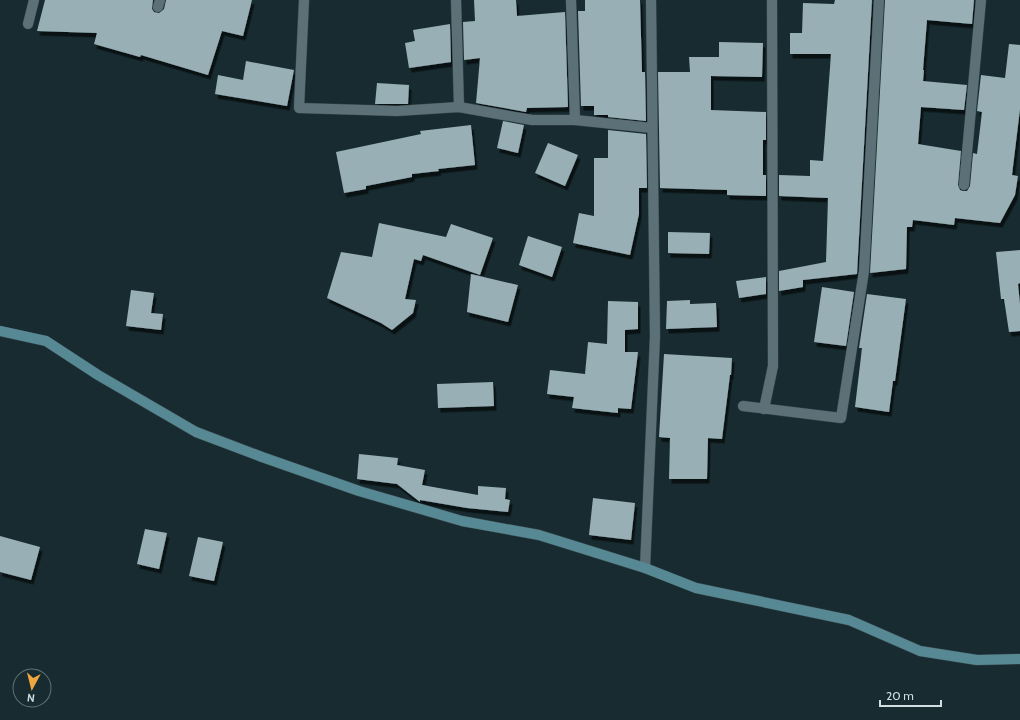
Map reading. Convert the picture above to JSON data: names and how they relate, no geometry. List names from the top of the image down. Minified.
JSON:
{"scale_bar":"20 m","north":"bottom"}
